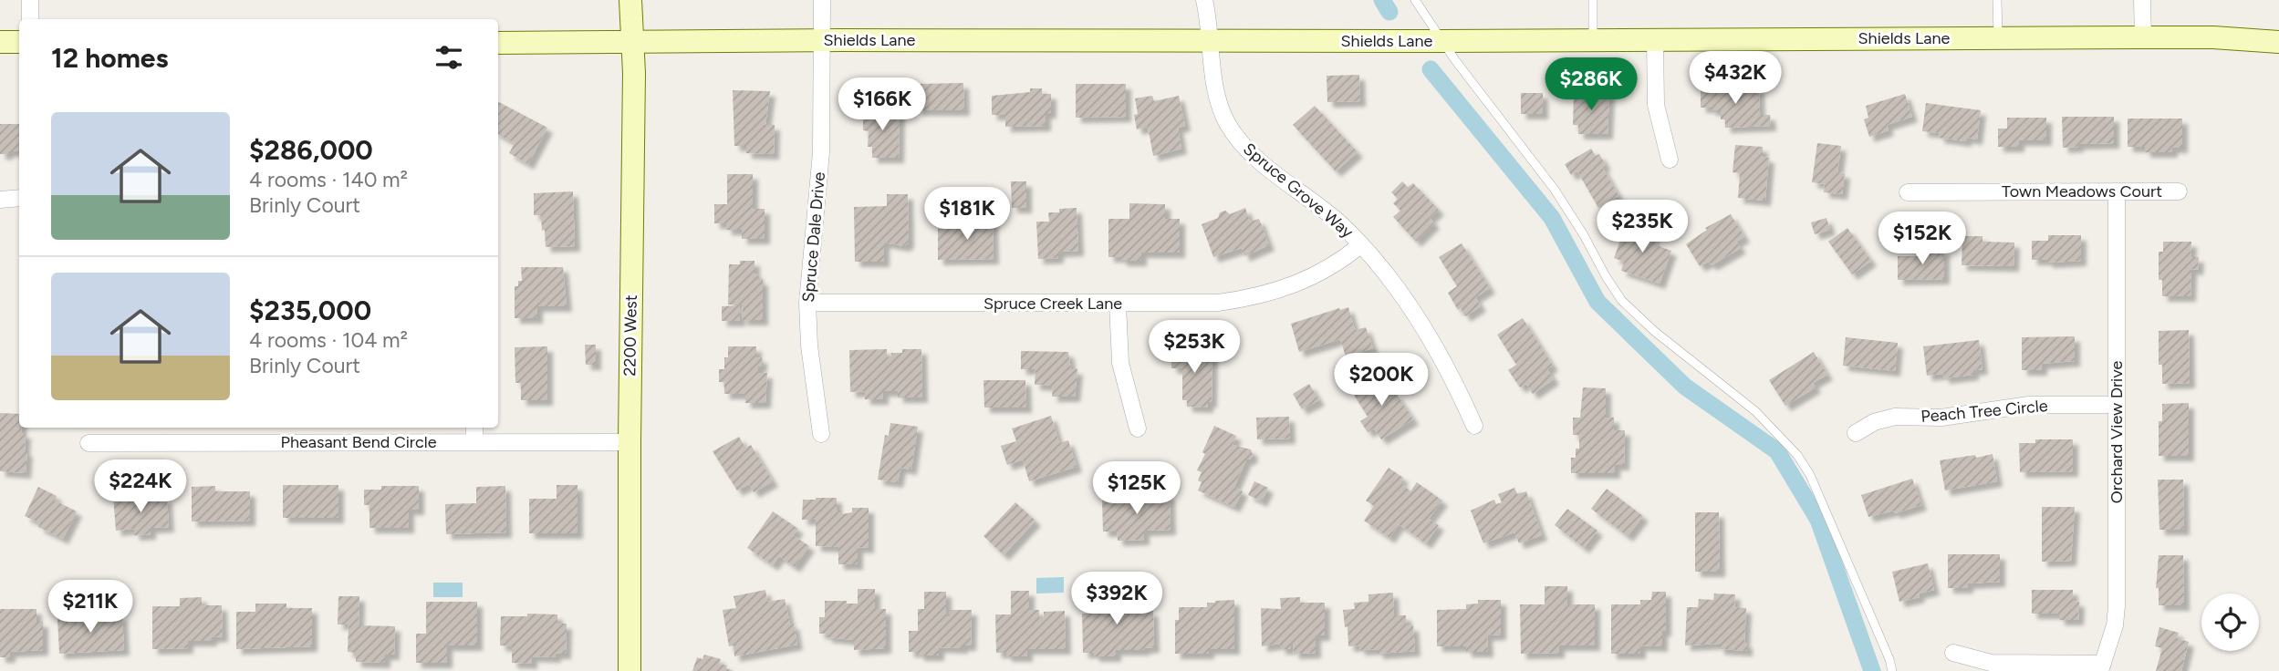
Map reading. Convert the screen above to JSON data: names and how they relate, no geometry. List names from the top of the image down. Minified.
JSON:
{"streets":{"main road":["Shields Lane","2200 West"],"street":["Spruce Grove Way","Town Meadows Court","Spruce Dale Drive","Spruce Creek Lane","Peach Tree Circle","Orchard View Drive","Pheasant Bend Circle"]},"crossings":[["Shields Lane","Spruce Grove Way"],["Shields Lane","Spruce Dale Drive"],["Shields Lane","2200 West"],["Spruce Grove Way","Spruce Creek Lane"],["Town Meadows Court","Orchard View Drive"],["Spruce Dale Drive","Spruce Creek Lane"],["2200 West","Pheasant Bend Circle"],["Peach Tree Circle","Orchard View Drive"]],"page":{"heading":"12 homes","price":["$432K","$286K","$166K","$181K","$235K","$152K","$253K","$200K","$224K","$125K","$392K","$211K"],"list":[{"name":"$286,000","note":"4 rooms · 140 m² · Brinly Court"},{"name":"$235,000","note":"4 rooms · 104 m² · Brinly Court"}]}}
